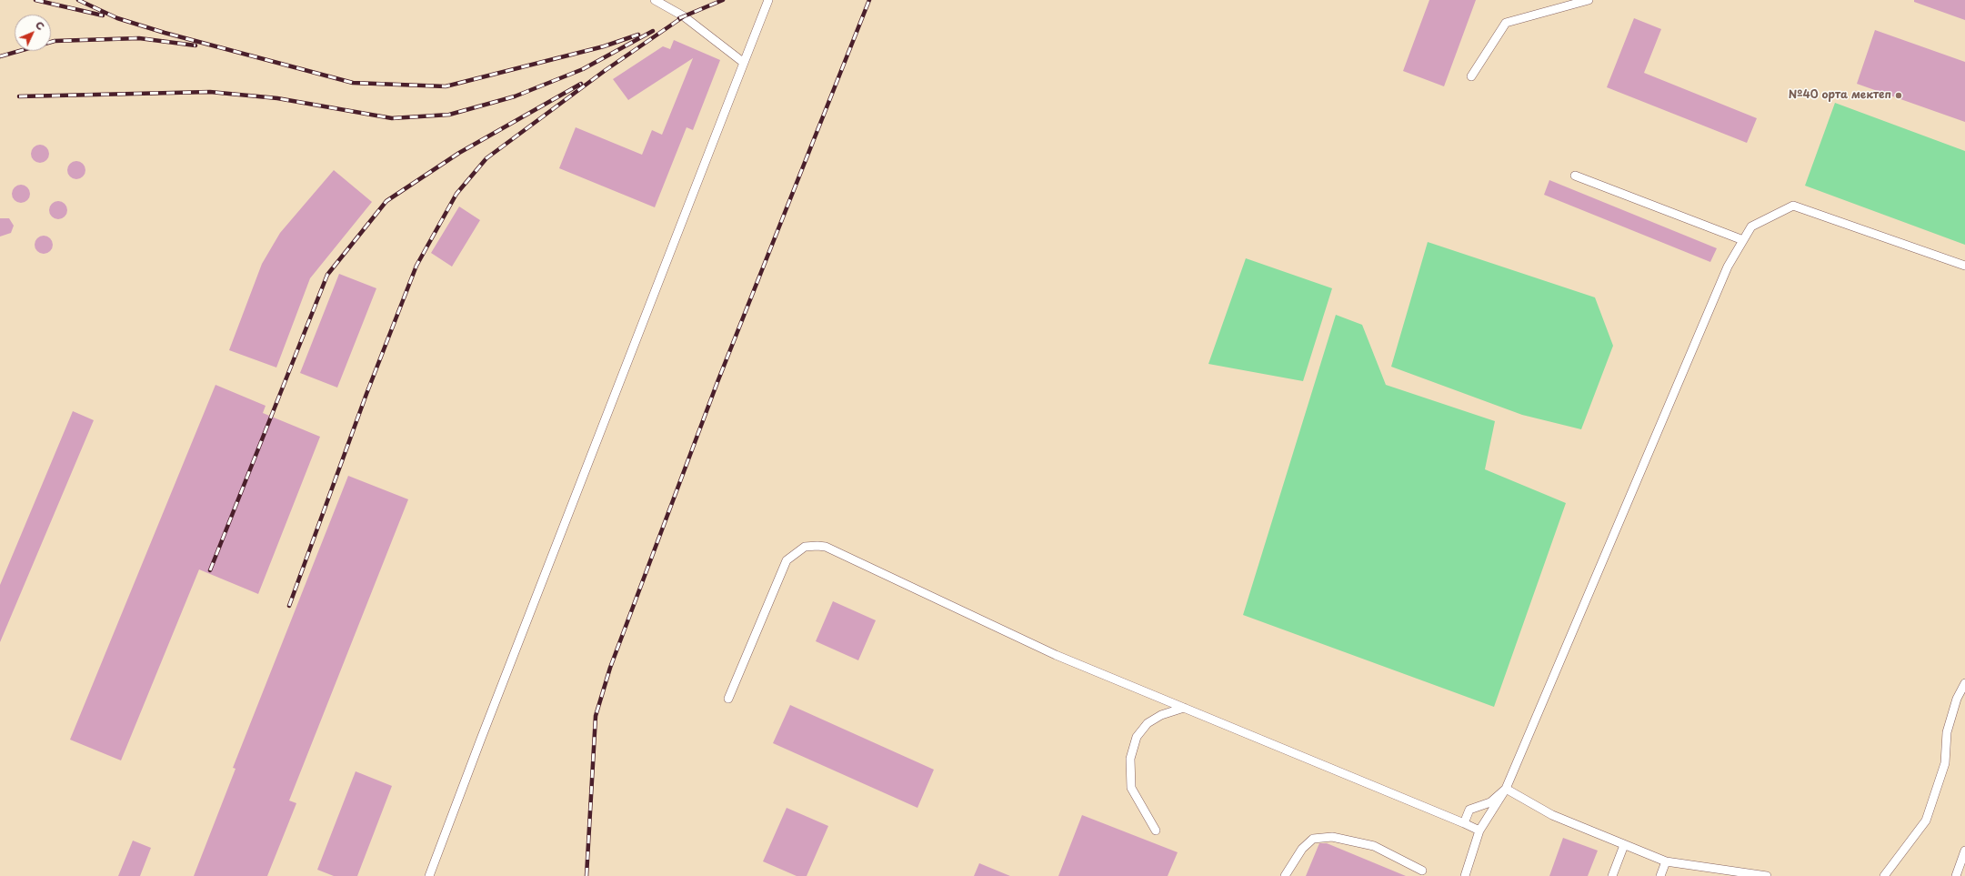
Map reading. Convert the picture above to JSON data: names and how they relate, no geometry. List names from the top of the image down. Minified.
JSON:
{"places":["№40 орта мектеп"],"north":"top right"}
